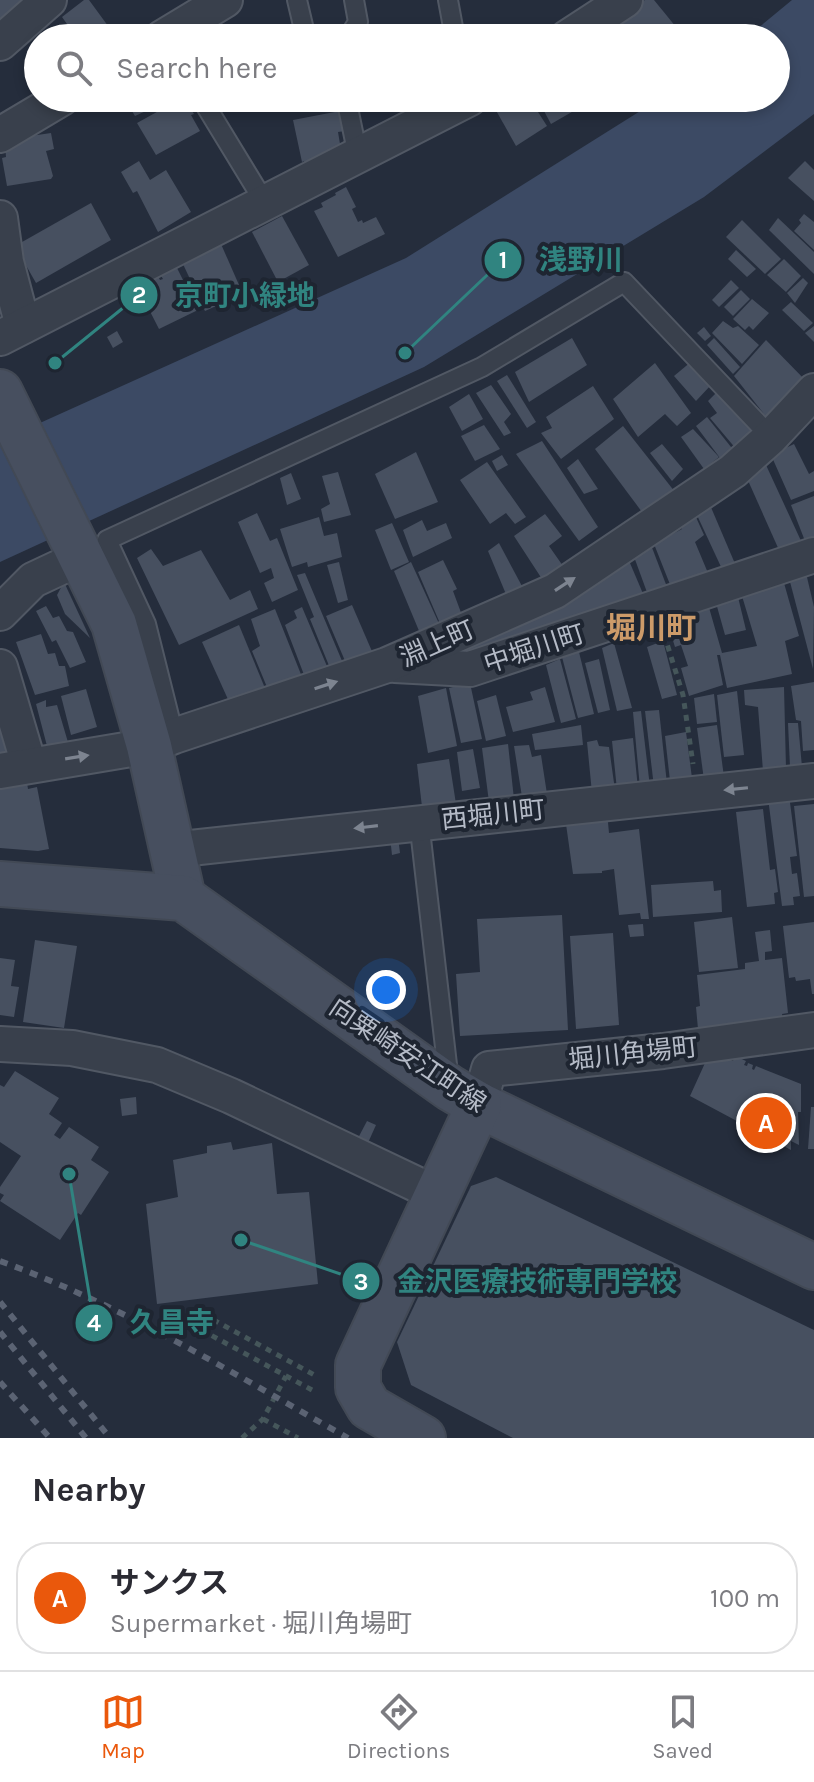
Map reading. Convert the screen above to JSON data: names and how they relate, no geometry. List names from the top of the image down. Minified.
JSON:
{"streets":{"street":["淵上町","中堀川町","西堀川町","堀川角場町","向粟崎安江町線"]},"crossings":[["淵上町","中堀川町"],["堀川角場町","向粟崎安江町線"]],"one_way":["淵上町","西堀川町"],"districts":["堀川町"],"places":["浅野川","京町小緑地","久昌寺","金沢医療技術専門学校"],"page":{"search":"Search here","pins":"A","heading":"Nearby","list":[{"mark":"A","name":"サンクス","note":"Supermarket · 堀川角場町","value":"100 m"}],"nav":["Map","Directions","Saved"]}}
